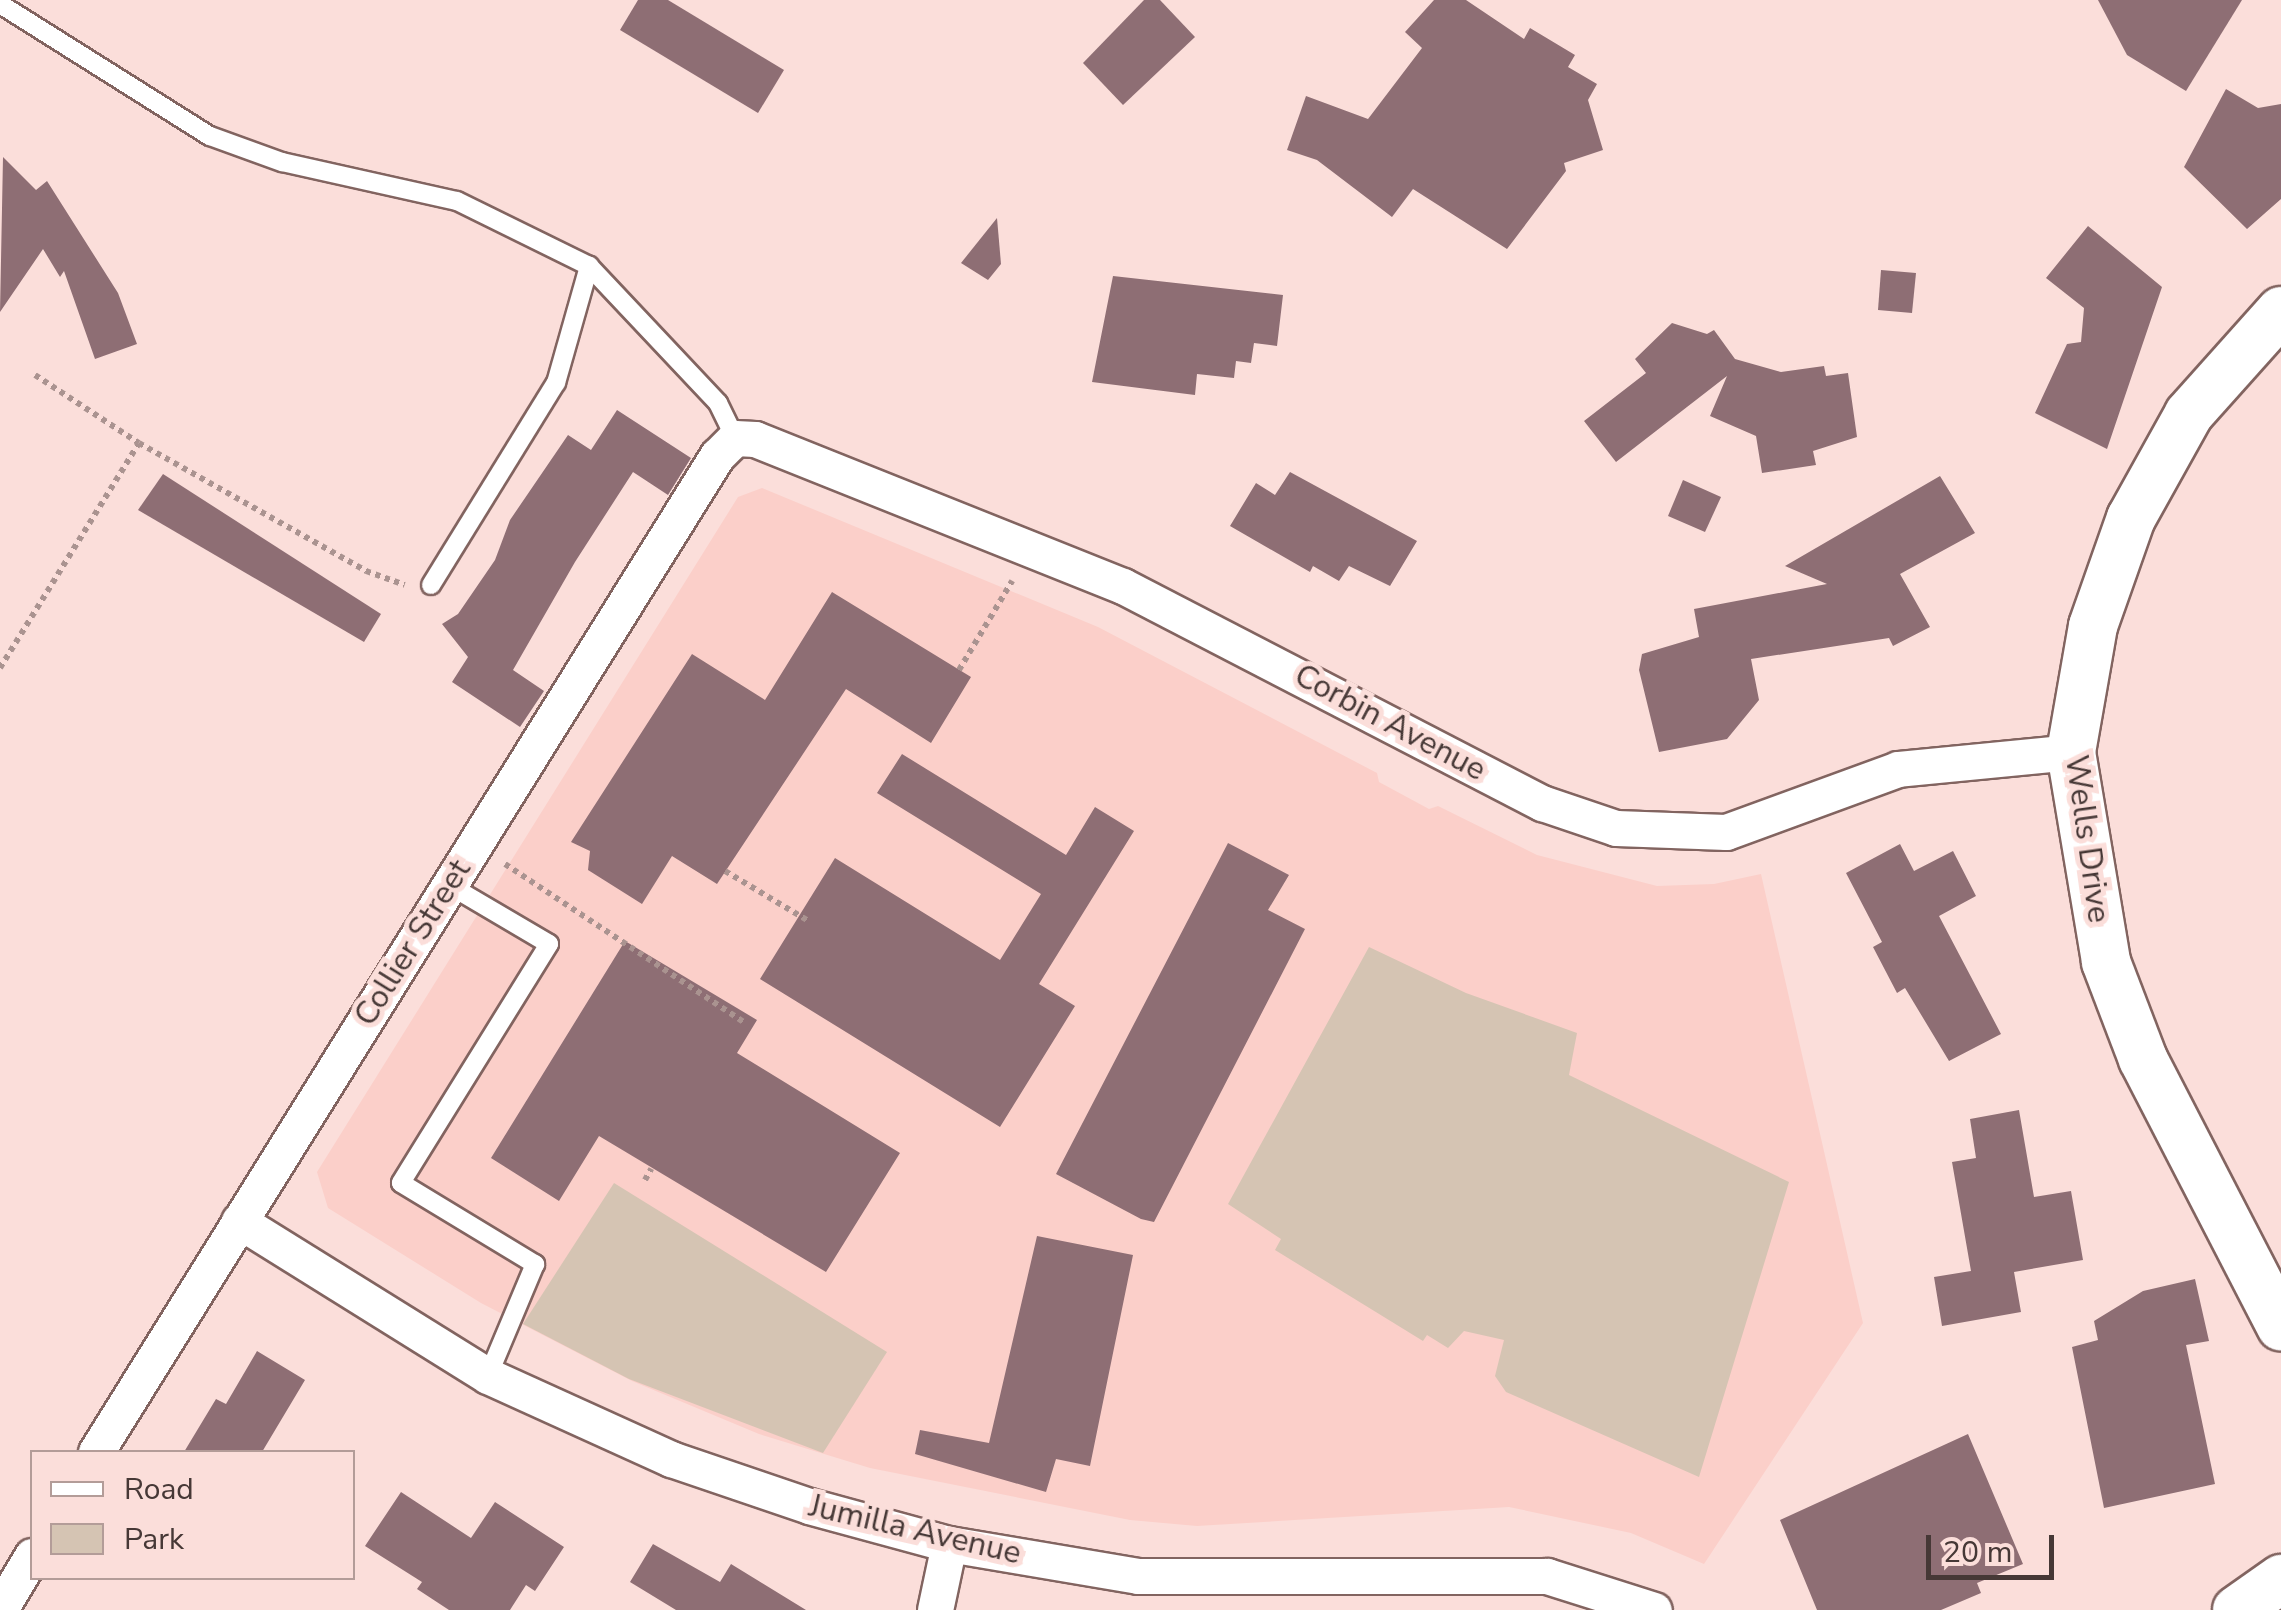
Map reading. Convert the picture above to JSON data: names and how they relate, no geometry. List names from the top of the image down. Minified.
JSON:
{"streets":{"main road":["Wells Drive"],"street":["Corbin Avenue","Collier Street","Jumilla Avenue"]},"crossings":[["Corbin Avenue","Wells Drive"],["Corbin Avenue","Collier Street"],["Collier Street","Jumilla Avenue"]],"legend":["Road","Park"],"scale_bar":"20 m"}
